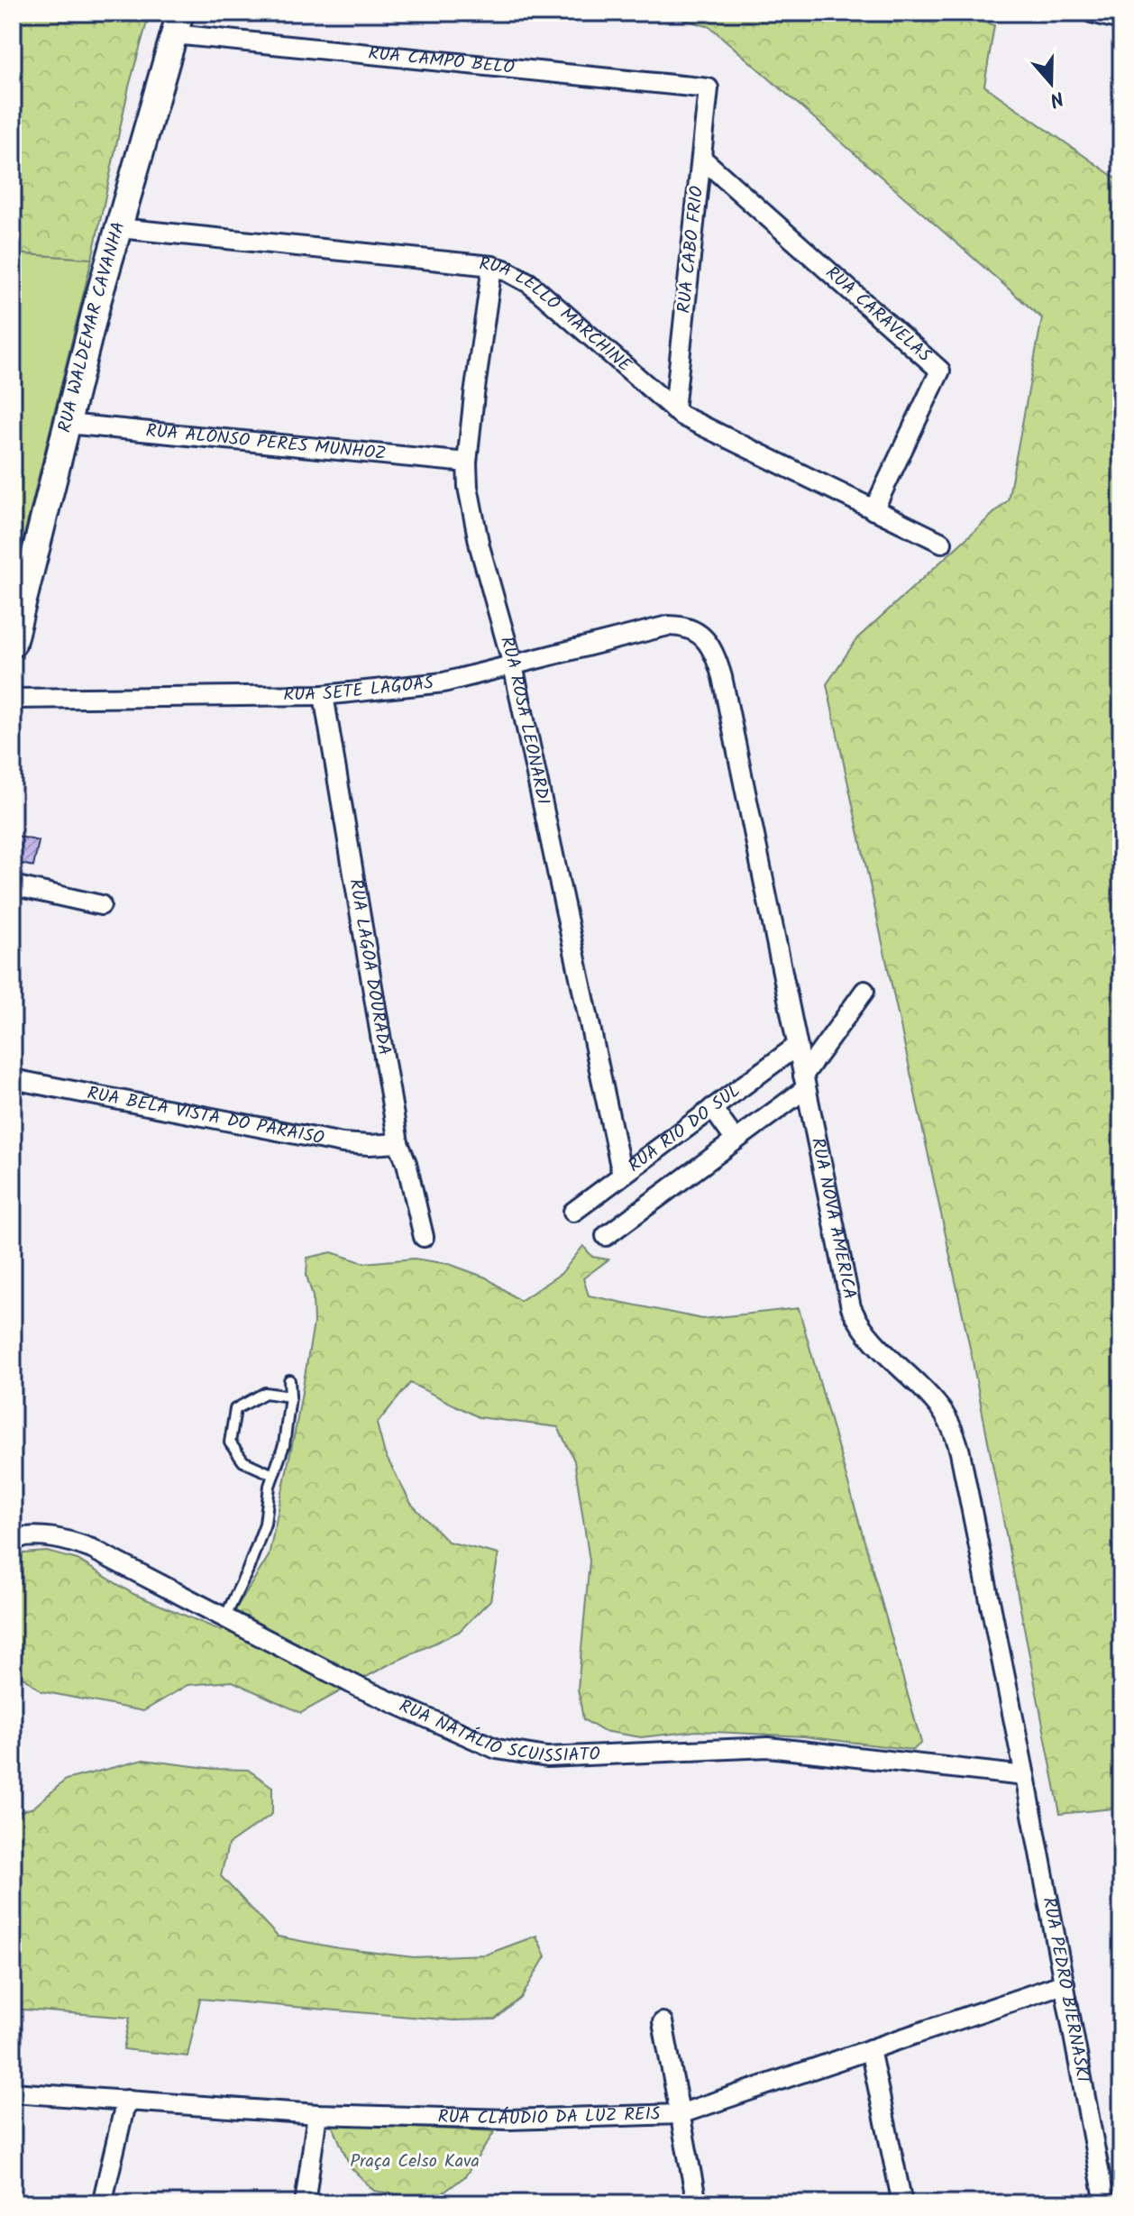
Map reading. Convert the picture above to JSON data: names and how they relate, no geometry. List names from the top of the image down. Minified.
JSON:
{"streets":{"street":["RUA CAMPO BELO","RUA CABO FRIO","RUA CARAVELAS","RUA LELLO MARCHINE","RUA WALDEMAR CAVANHA","RUA ALONSO PERES MUNHOZ","RUA SETE LAGOAS","RUA ROSA LEONARDI","RUA LAGOA DOURADA","RUA BELA VISTA DO PARAÍSO","RUA RIO DO SUL","RUA NOVA AMÉRICA","RUA NATÁLIO SCUISSIATO","RUA PEDRO BIERNASKI","RUA CLÁUDIO DA LUZ REIS"]},"crossings":[["RUA CAMPO BELO","RUA CABO FRIO"],["RUA CAMPO BELO","RUA WALDEMAR CAVANHA"],["RUA CABO FRIO","RUA CARAVELAS"],["RUA CABO FRIO","RUA LELLO MARCHINE"],["RUA CARAVELAS","RUA LELLO MARCHINE"],["RUA LELLO MARCHINE","RUA WALDEMAR CAVANHA"],["RUA LELLO MARCHINE","RUA ROSA LEONARDI"],["RUA WALDEMAR CAVANHA","RUA ALONSO PERES MUNHOZ"],["RUA ALONSO PERES MUNHOZ","RUA ROSA LEONARDI"],["RUA SETE LAGOAS","RUA ROSA LEONARDI"],["RUA SETE LAGOAS","RUA LAGOA DOURADA"],["RUA SETE LAGOAS","RUA NOVA AMÉRICA"],["RUA ROSA LEONARDI","RUA RIO DO SUL"],["RUA LAGOA DOURADA","RUA BELA VISTA DO PARAÍSO"],["RUA RIO DO SUL","RUA NOVA AMÉRICA"],["RUA NOVA AMÉRICA","RUA NATÁLIO SCUISSIATO"],["RUA NOVA AMÉRICA","RUA PEDRO BIERNASKI"],["RUA NATÁLIO SCUISSIATO","RUA PEDRO BIERNASKI"],["RUA PEDRO BIERNASKI","RUA CLÁUDIO DA LUZ REIS"]],"parks":["Praça Celso Kava"],"north":"bottom"}
